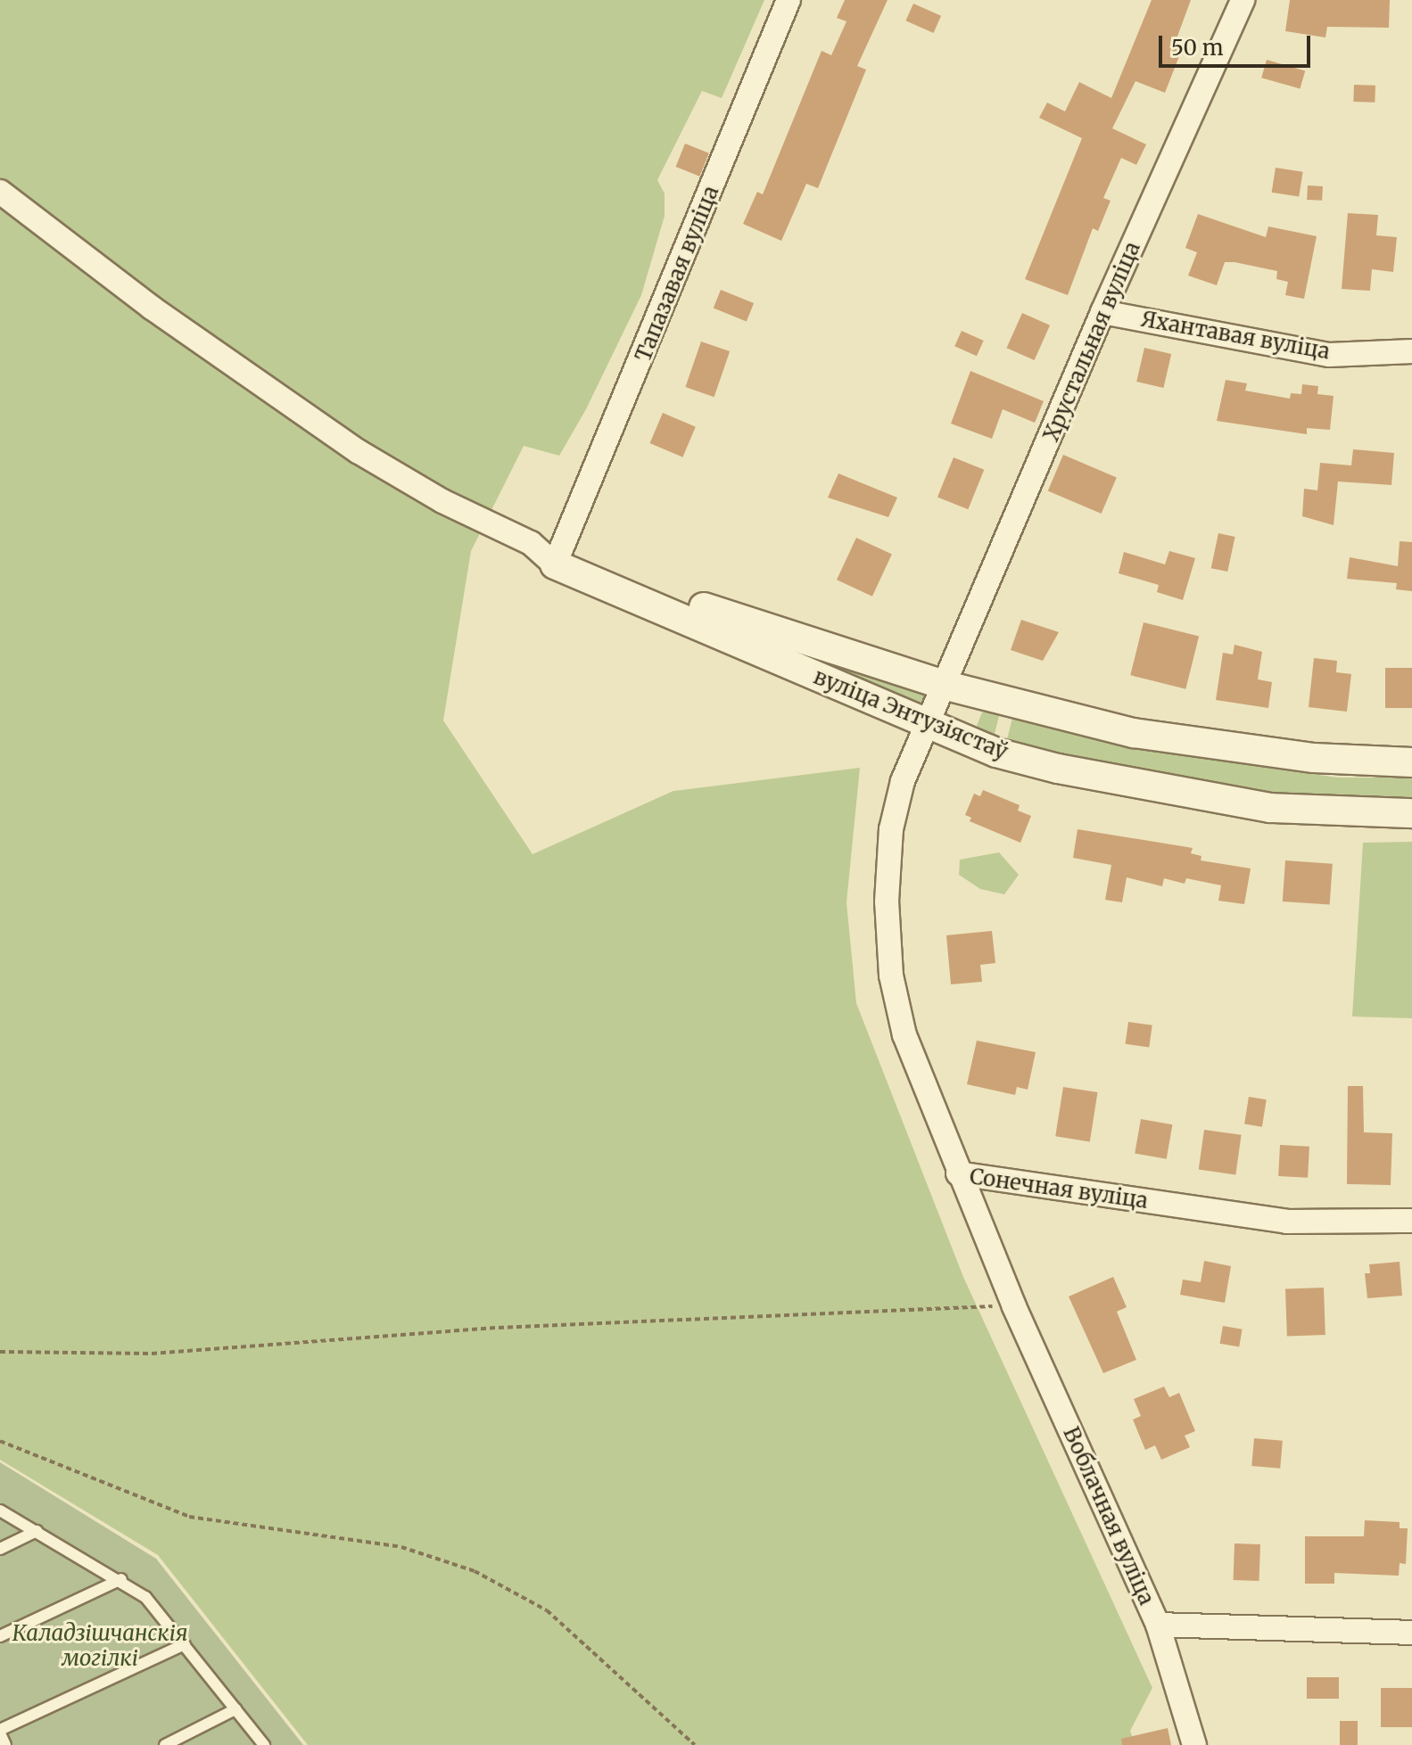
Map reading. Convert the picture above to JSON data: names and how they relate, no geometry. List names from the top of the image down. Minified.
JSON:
{"streets":{"street":["Тапазавая вуліца","Яхантавая вуліца","Хрустальная вуліца","вуліца Энтузіястаў","Сонечная вуліца","Воблачная вуліца"]},"crossings":[["Тапазавая вуліца","вуліца Энтузіястаў"],["Яхантавая вуліца","Хрустальная вуліца"],["Хрустальная вуліца","вуліца Энтузіястаў"],["Хрустальная вуліца","Сонечная вуліца"],["вуліца Энтузіястаў","Сонечная вуліца"],["Сонечная вуліца","Воблачная вуліца"]],"parks":["Каладзішчанскія могілкі"],"scale_bar":"50 m"}
